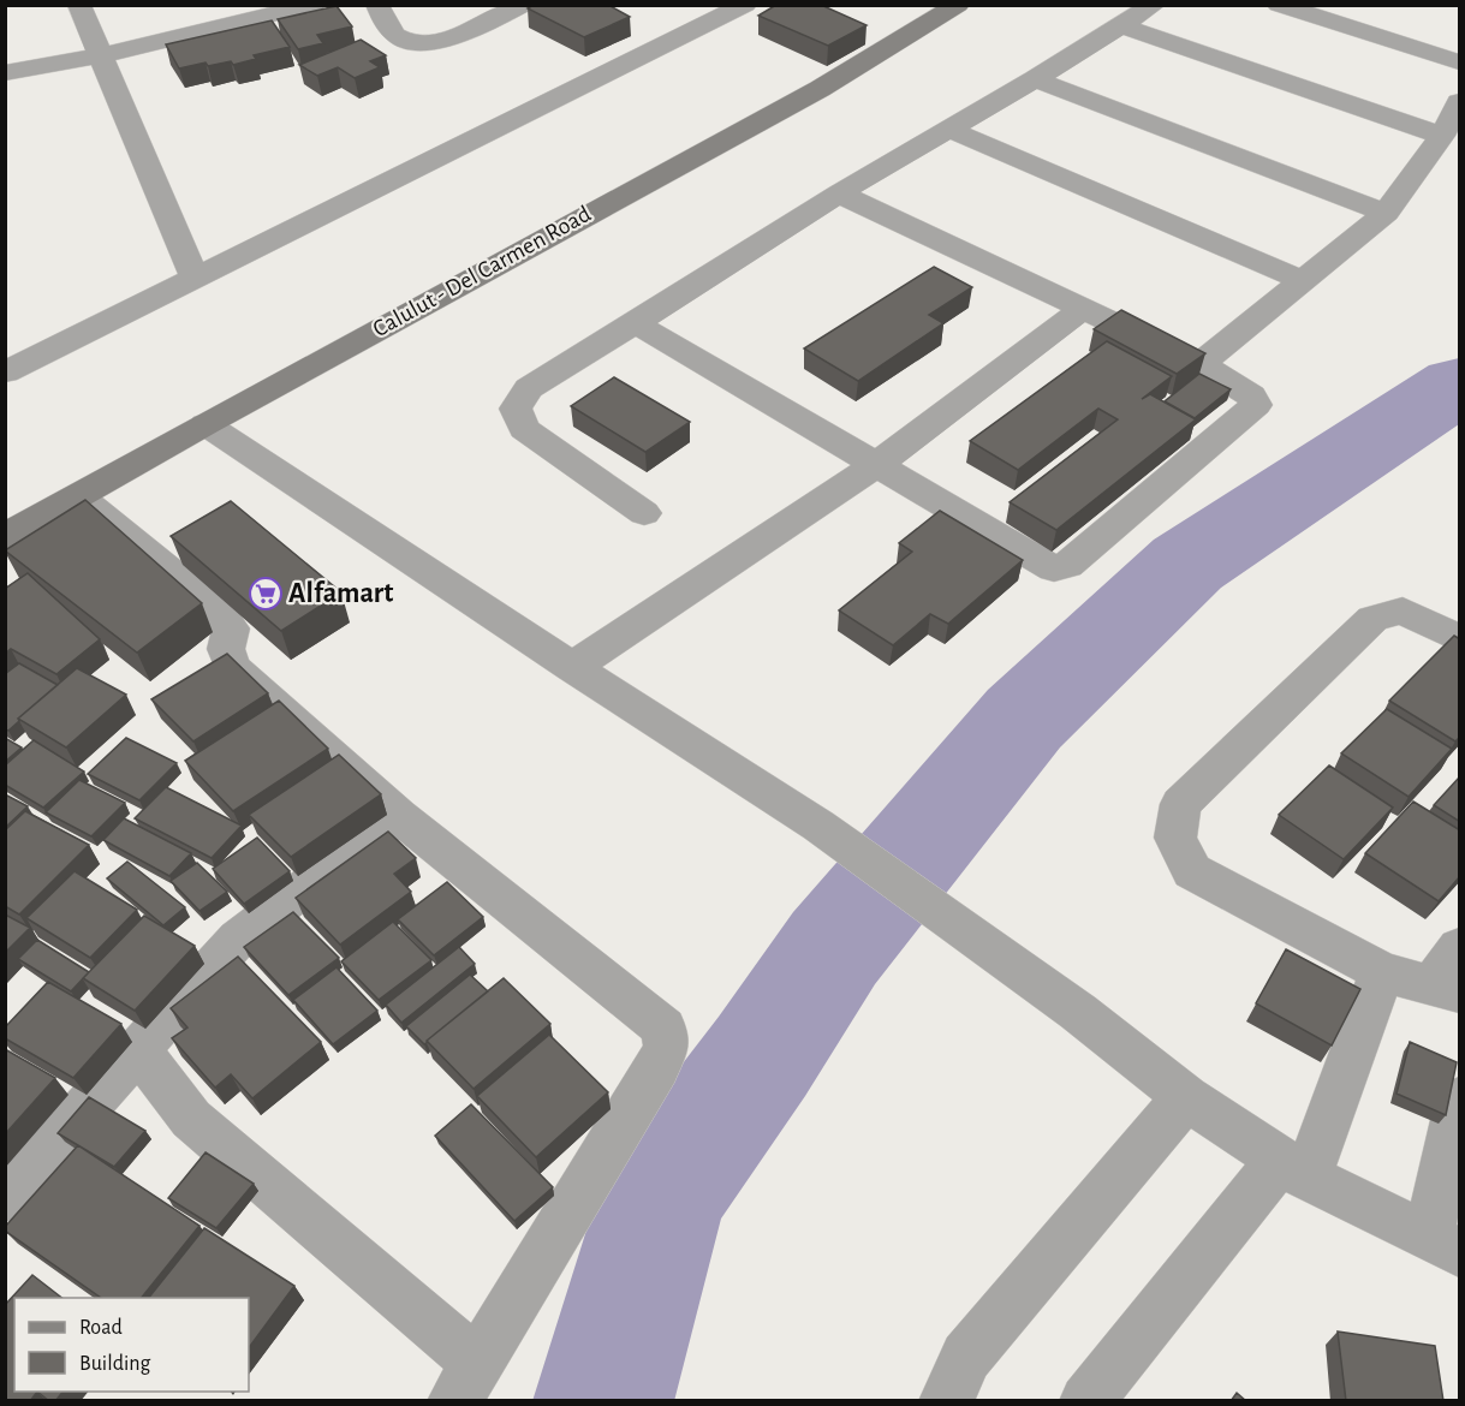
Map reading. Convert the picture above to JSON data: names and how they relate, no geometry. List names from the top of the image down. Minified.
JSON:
{"streets":{"main road":["Calulut - Del Carmen Road"]},"places":{"supermarket":["Alfamart"]},"legend":["Road","Building"]}
